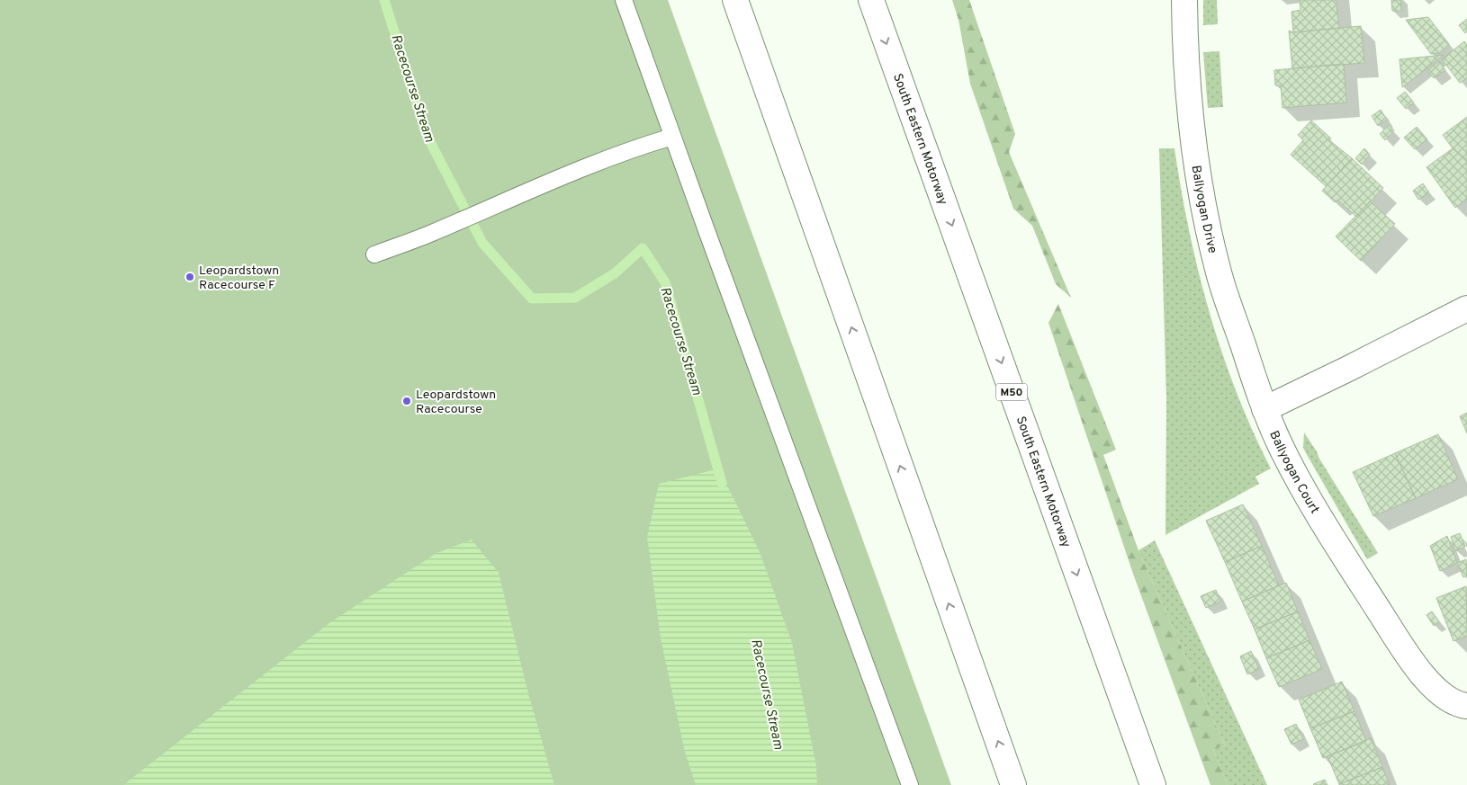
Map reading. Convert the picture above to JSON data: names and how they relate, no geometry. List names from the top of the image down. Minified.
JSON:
{"streets":{"main road":["South Eastern Motorway","Ballyogan Drive","M50","Ballyogan Court"]},"crossings":[["Ballyogan Drive","Ballyogan Court"]],"water":["Racecourse Stream"],"places":["Leopardstown Racecourse F","Leopardstown Racecourse"]}
